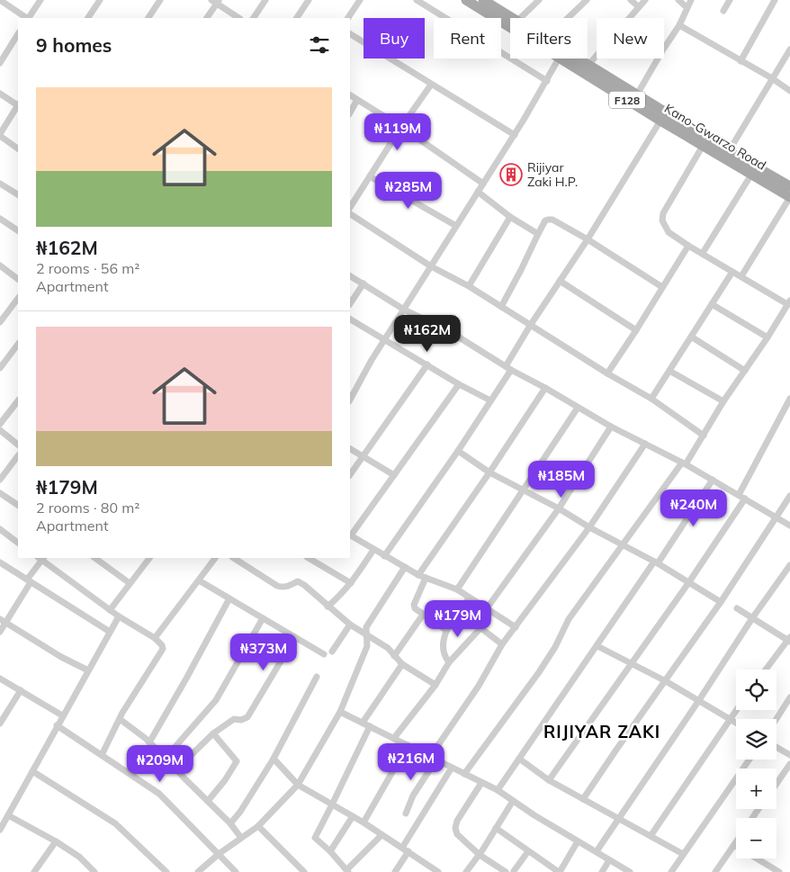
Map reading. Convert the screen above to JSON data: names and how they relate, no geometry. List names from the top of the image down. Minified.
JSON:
{"streets":{"main road":["F128","Kano-Gwarzo Road"]},"districts":["RIJIYAR ZAKI"],"places":{"building":["Rijiyar Zaki H.P."]},"page":{"chip":["Buy","Rent","Filters","New"],"heading":"9 homes","list":[{"name":"₦162M","note":"2 rooms · 56 m² · Apartment"},{"name":"₦179M","note":"2 rooms · 80 m² · Apartment"}],"price":["₦119M","₦285M","₦162M","₦185M","₦240M","₦179M","₦373M","₦216M","₦209M"],"map_buttons":["+","−"]}}
